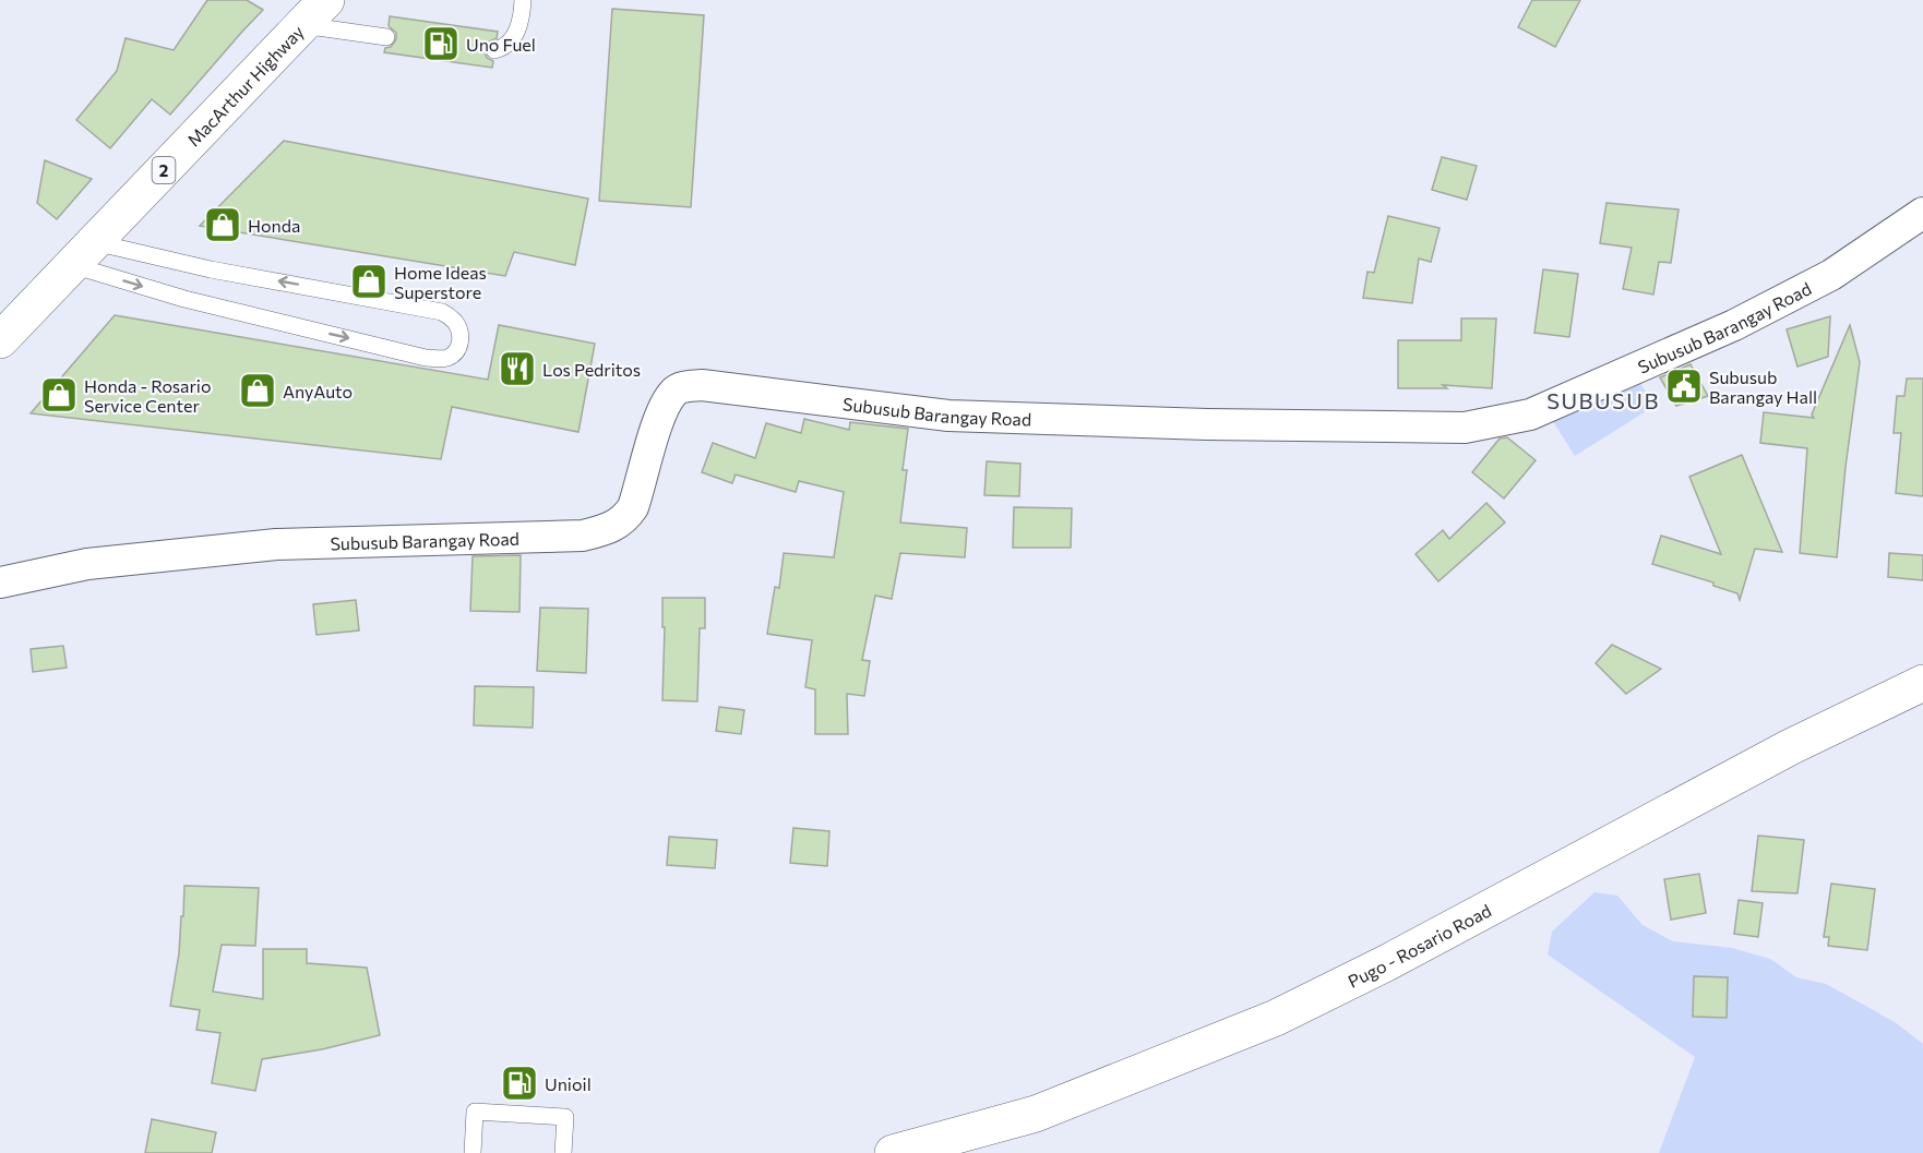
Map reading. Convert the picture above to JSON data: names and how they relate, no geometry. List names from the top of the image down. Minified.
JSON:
{"streets":{"main road":["MacArthur Highway","2","Pugo - Rosario Road"],"street":["Subusub Barangay Road"]},"districts":["SUBUSUB"],"places":{"fuel station":["Uno Fuel","Unioil"],"shop":["Honda","Home Ideas Superstore","AnyAuto","Honda - Rosario Service Center"],"restaurant":["Los Pedritos"],"public building":["Subusub Barangay Hall"]}}
